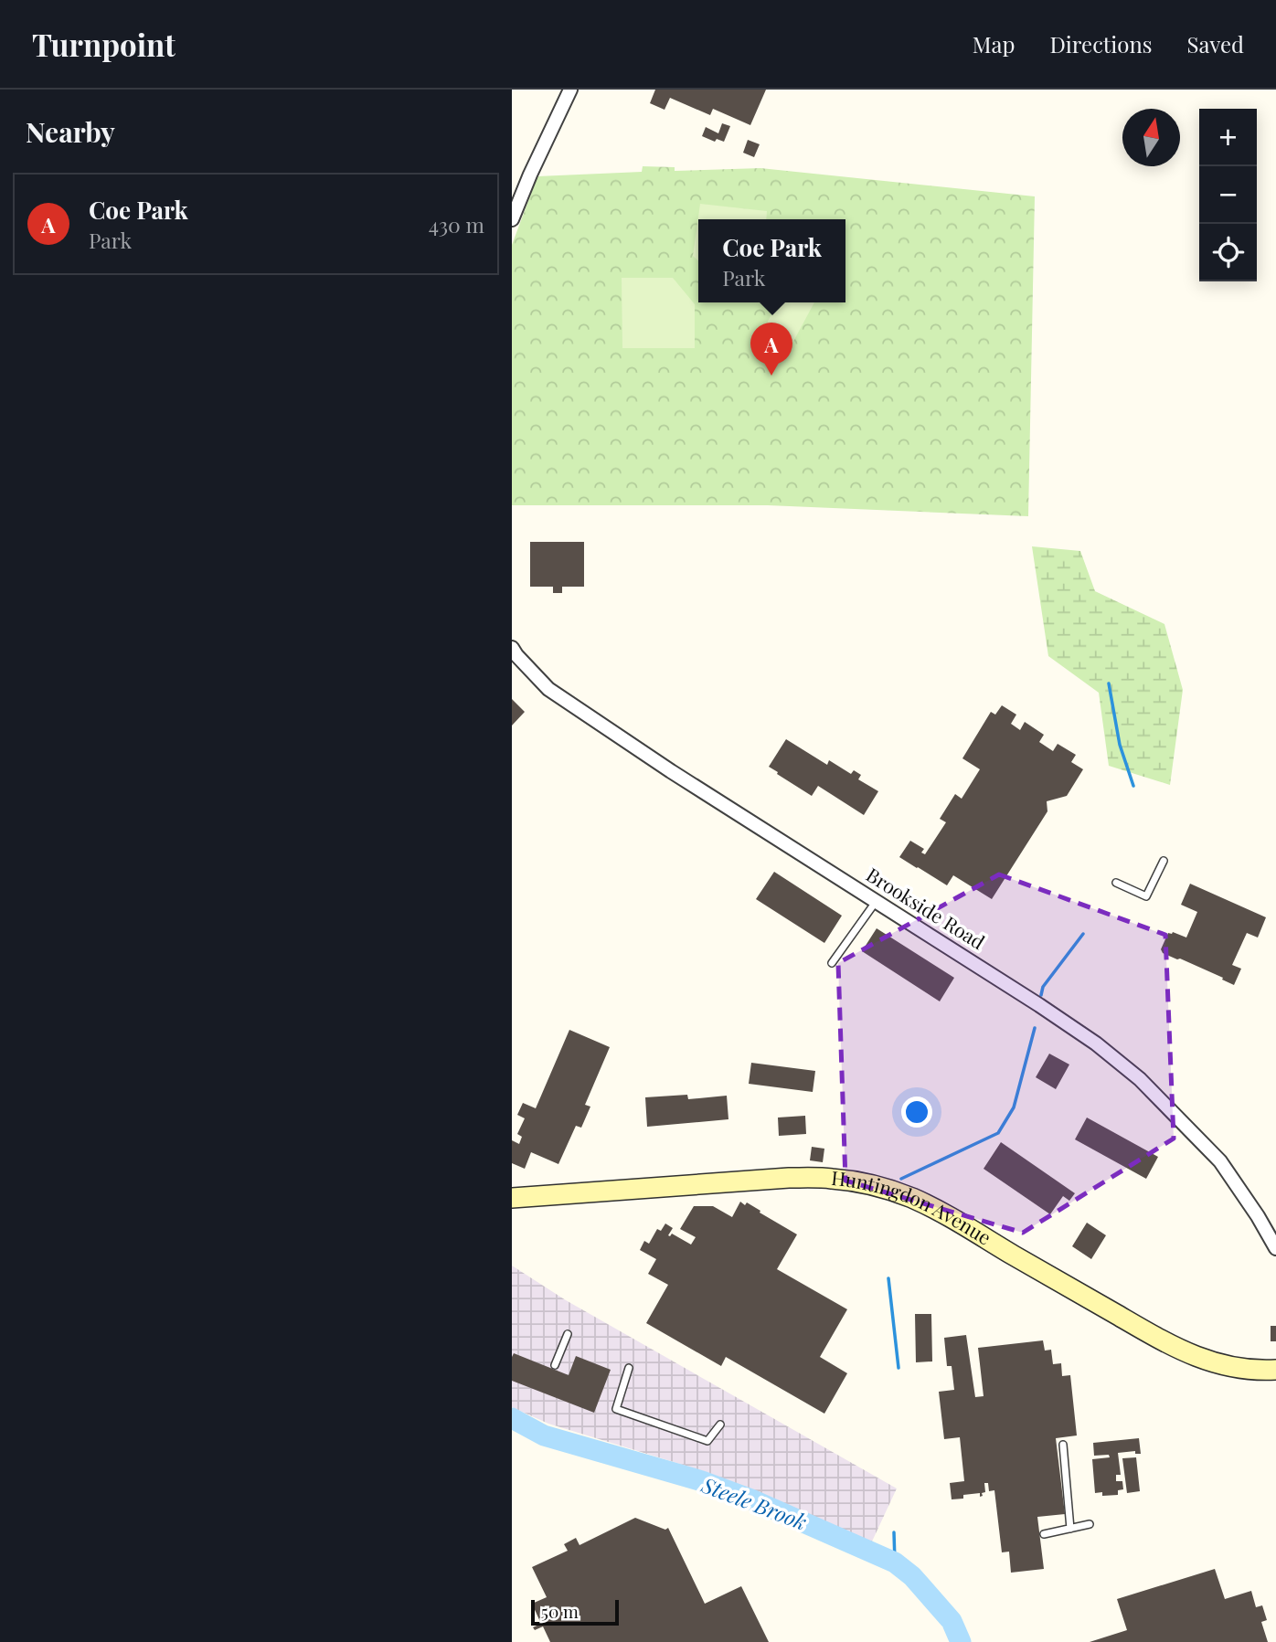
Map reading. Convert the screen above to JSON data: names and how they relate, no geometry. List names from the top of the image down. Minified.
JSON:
{"streets":{"main road":["Huntingdon Avenue"],"street":["Brookside Road"]},"water":["Steele Brook"],"scale_bar":"50 m","north":"top","page":{"header":"Turnpoint","nav":["Map","Directions","Saved"],"heading":"Nearby","map_buttons":["+","−"],"list":[{"mark":"A","name":"Coe Park","note":"Park","value":"430 m"}],"popup":["Coe Park","Park"],"pins":"A","scale":"50 m"}}
